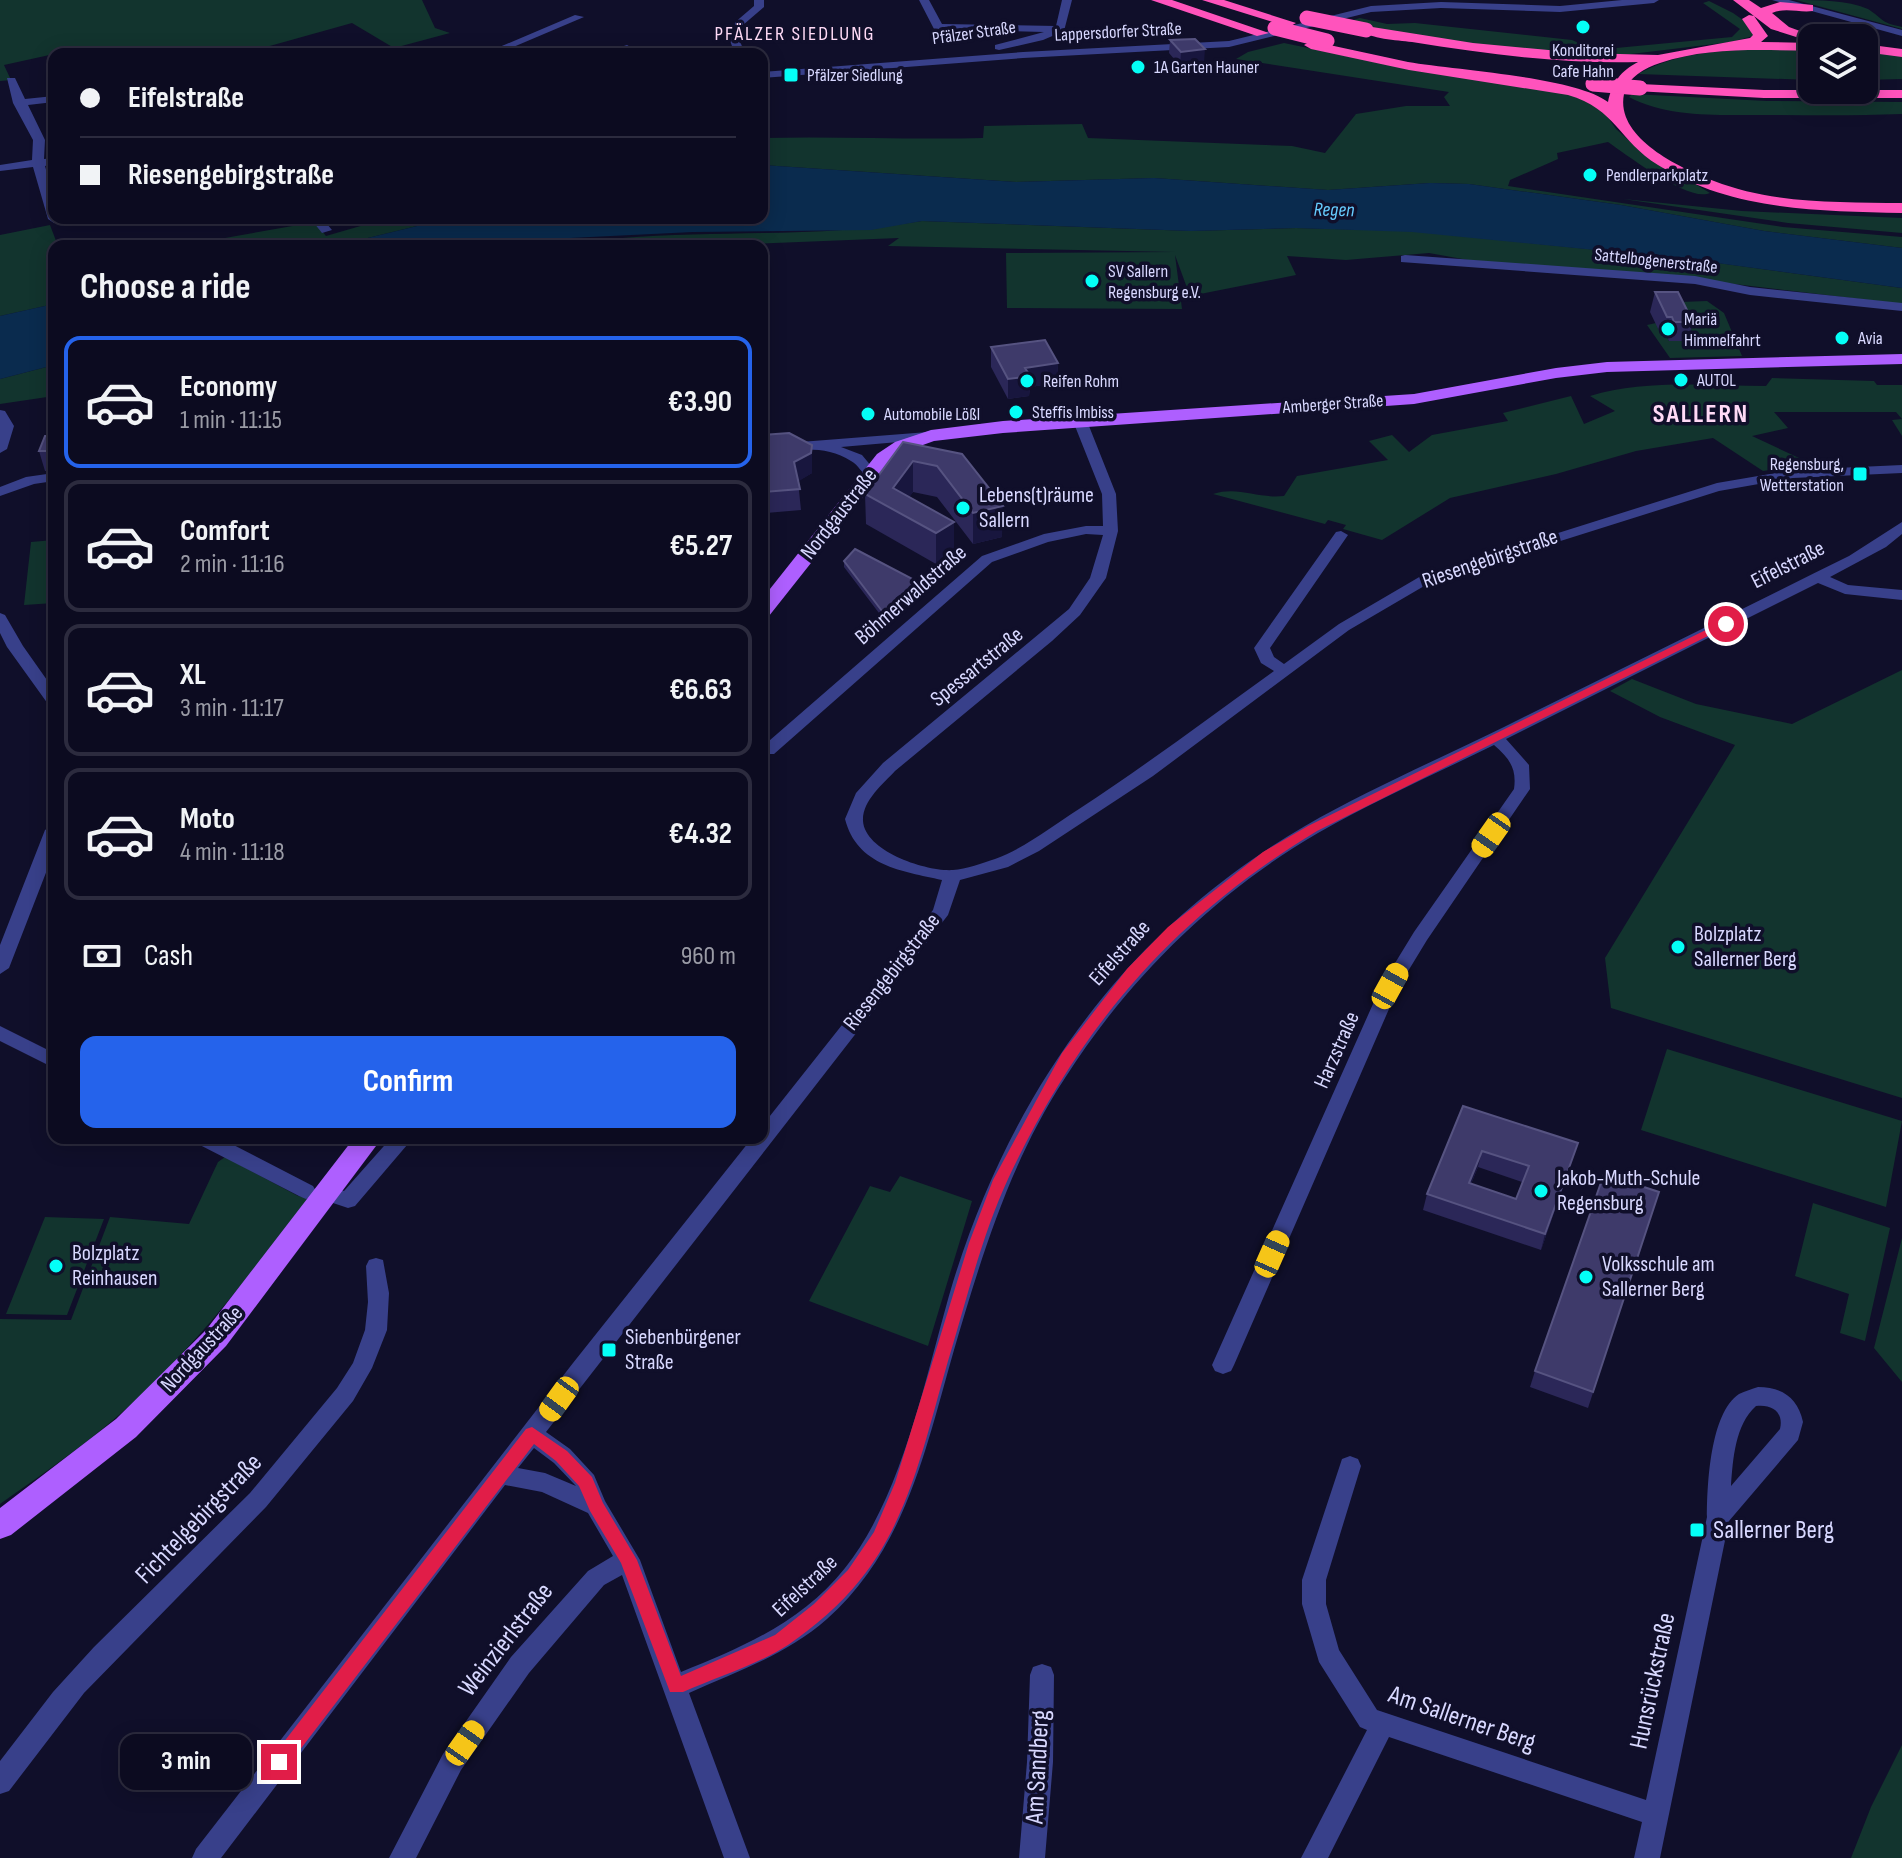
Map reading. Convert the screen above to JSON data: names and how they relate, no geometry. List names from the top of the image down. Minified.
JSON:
{"streets":{"main road":["Amberger Straße","Nordgaustraße"],"street":["Lappersdorfer Straße","Pfälzer Straße","Sattelbogenerstraße","Riesengebirgstraße","Eifelstraße","Böhmerwaldstraße","Spessartstraße","Harzstraße","Fichtelgebirgstraße","Weinzierlstraße","Hunsrückstraße","Am Sallerner Berg","Am Sandberg"]},"crossings":[["Lappersdorfer Straße","Pfälzer Straße"],["Amberger Straße","Nordgaustraße"],["Amberger Straße","Spessartstraße"],["Riesengebirgstraße","Spessartstraße"],["Eifelstraße","Harzstraße"],["Böhmerwaldstraße","Spessartstraße"],["Hunsrückstraße","Am Sallerner Berg"]],"districts":["PFÄLZER SIEDLUNG","SALLERN"],"water":["Regen"],"places":{"other":["Konditorei Cafe Hahn","1A Garten Hauner","Pendlerparkplatz","SV Sallern Regensburg e.V.","Mariä Himmelfahrt","Avia","AUTOL","Reifen Rohm","Steffis Imbiss","Automobile Lößl","Lebens(t)räume Sallern","Bolzplatz Sallerner Berg","Jakob-Muth-Schule Regensburg","Bolzplatz Reinhausen","Volksschule am Sallerner Berg"],"transit":["Pfälzer Siedlung","Regensburg, Wetterstation","Siebenbürgener Straße","Sallerner Berg"]},"page":{"banner":["Eifelstraße","Riesengebirgstraße"],"heading":"Choose a ride","list":[{"name":"Economy","note":"1 min · 11:15","value":"€3.90"},{"name":"Comfort","note":"2 min · 11:16","value":"€5.27"},{"name":"XL","note":"3 min · 11:17","value":"€6.63"},{"name":"Moto","note":"4 min · 11:18","value":"€4.32"}],"pay":["Cash","960 m"],"buttons":"Confirm","bubble":"3 min"}}
